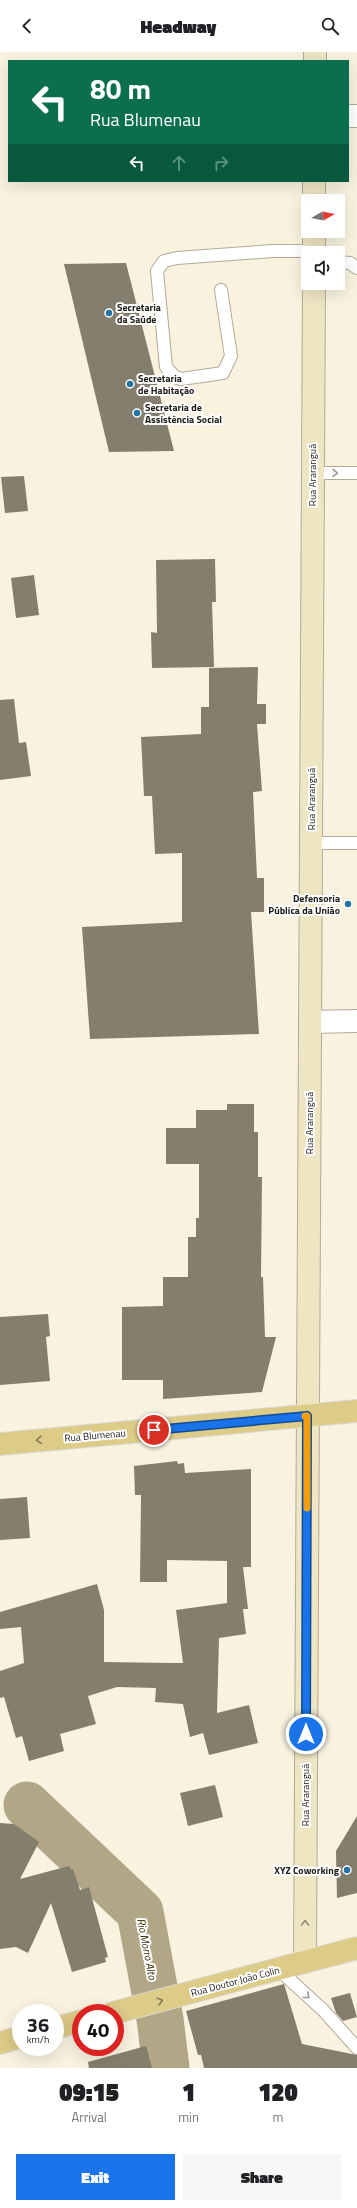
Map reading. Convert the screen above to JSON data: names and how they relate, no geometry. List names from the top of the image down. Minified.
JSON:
{"streets":{"main road":["Rua Blumenau","Rua Doutor João Colin"],"street":["Rua Araranguá"]},"crossings":[["Rua Araranguá","Rua Blumenau"],["Rua Araranguá","Rua Doutor João Colin"]],"one_way":["Rua Blumenau","Rua Doutor João Colin"],"water":["Rio Morro Alto"],"places":["Secretaria da Saúde","Secretaria de Habitação","Secretaria de Assistência Social","Defensoria Pública da União","XYZ Coworking"],"north":"right","page":{"header":"Headway","turn":["80 m","Rua Blumenau"],"speed":"36 km/h","limit":"40","eta":["09:15","Arrival","1","min","120","m"],"buttons":["Exit","Share"]}}
